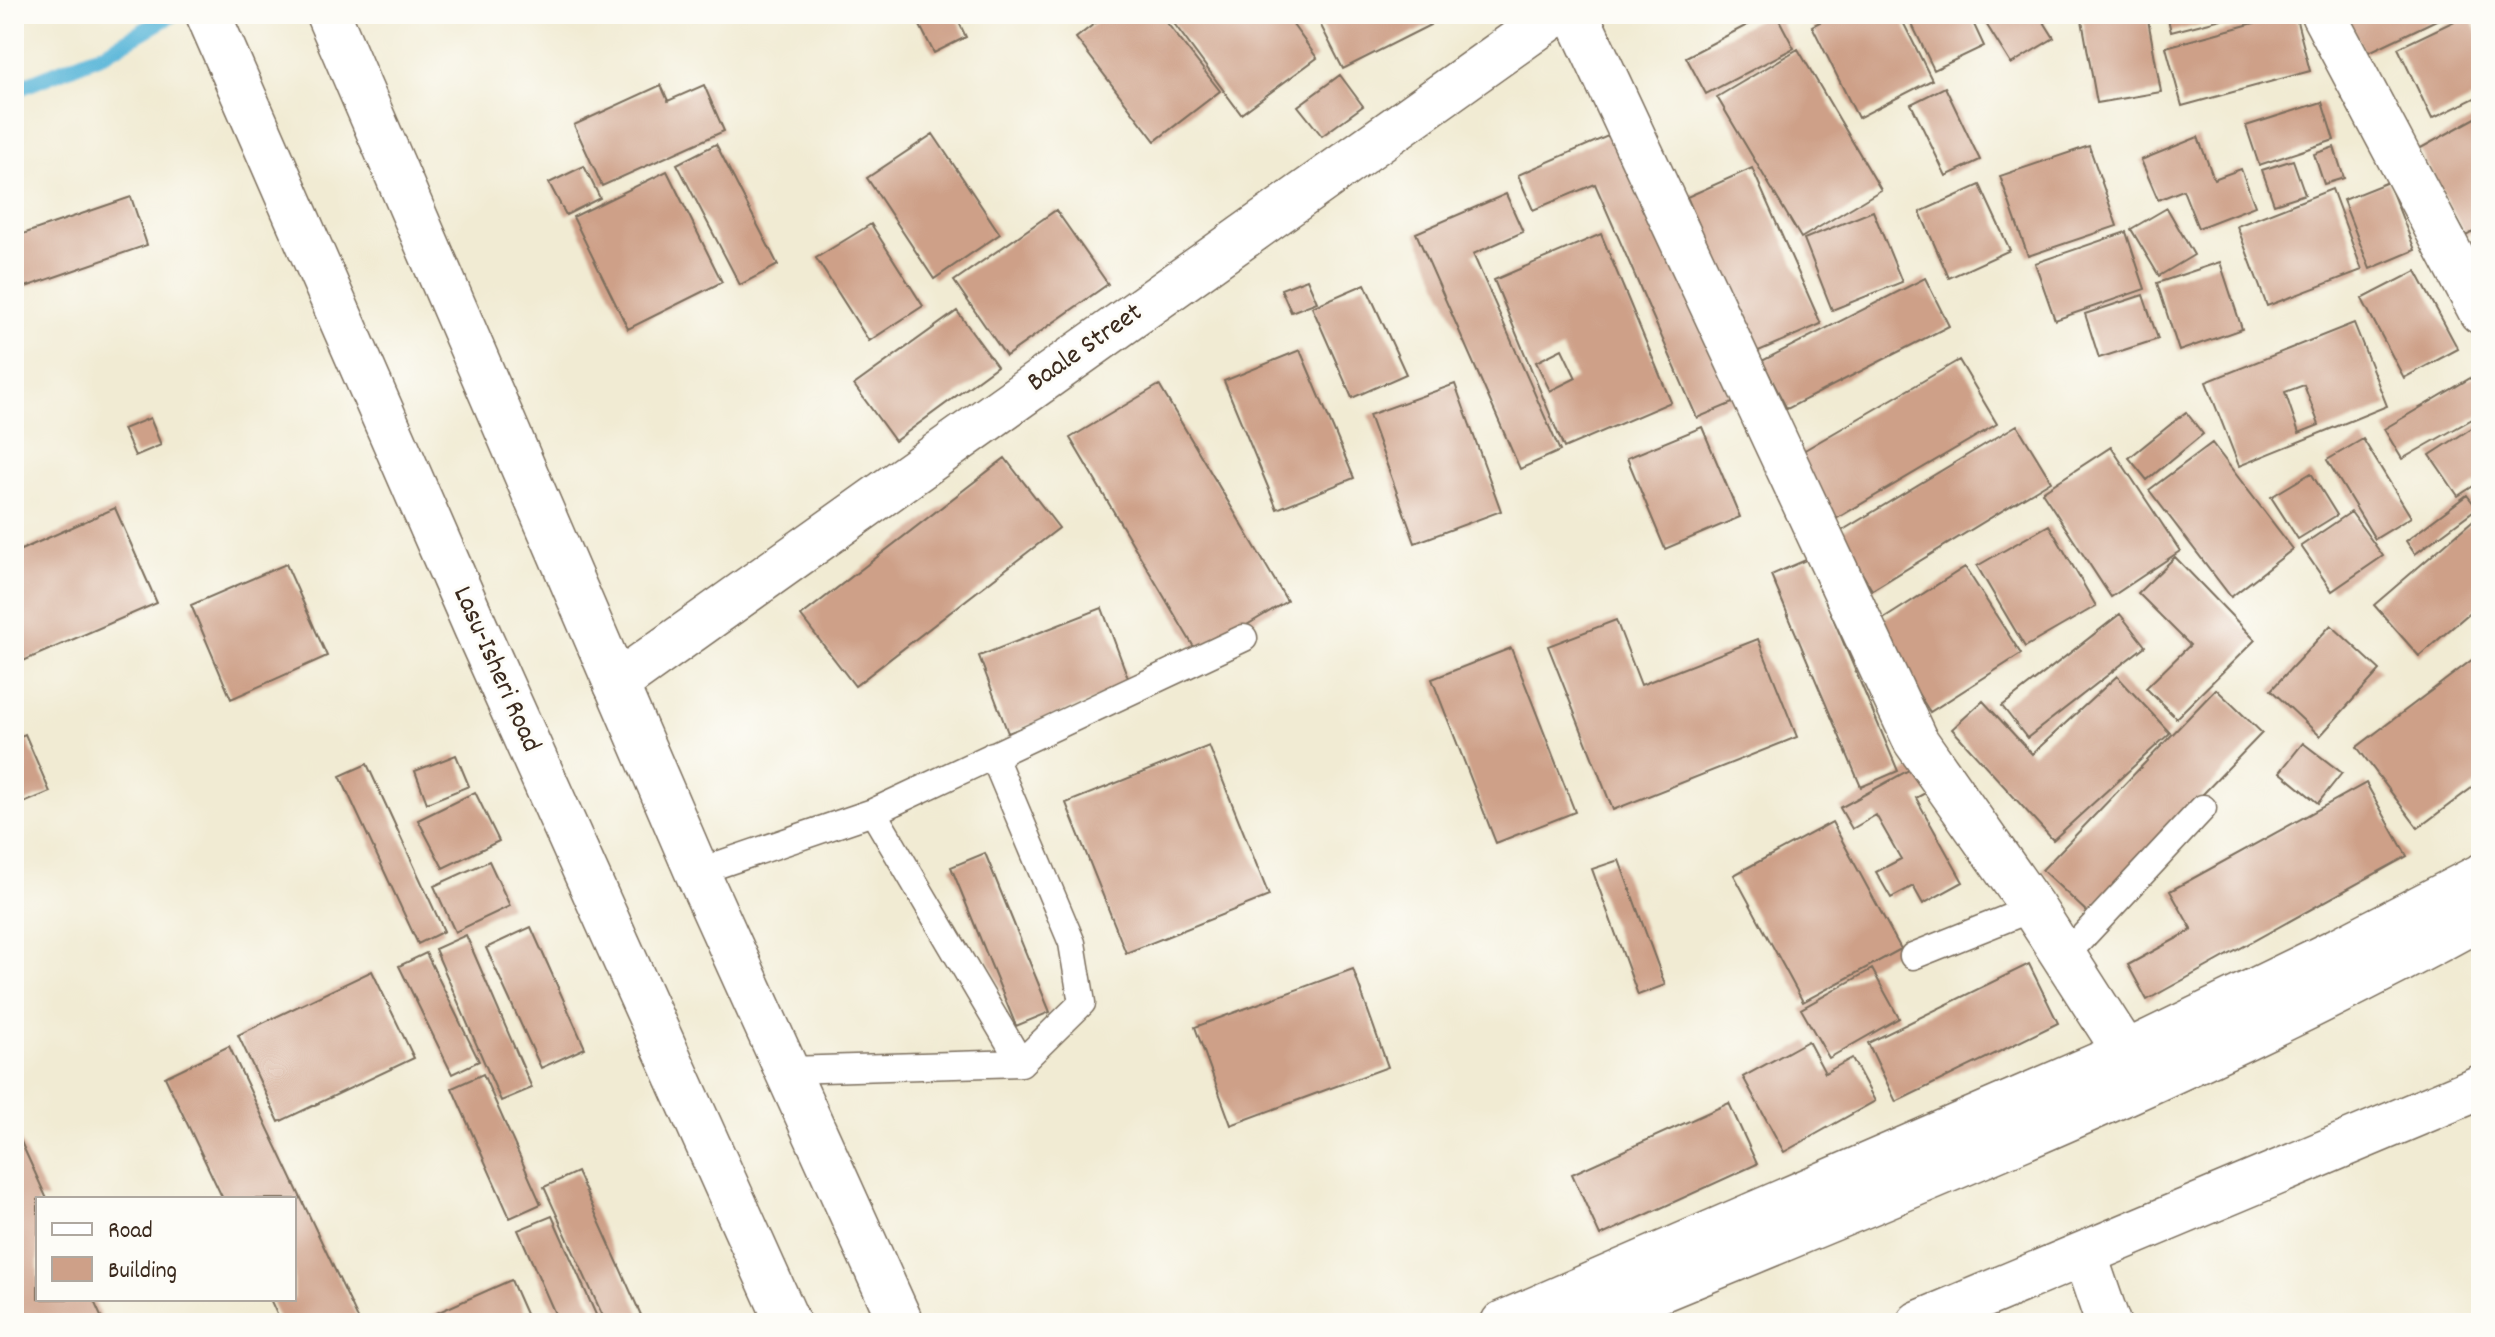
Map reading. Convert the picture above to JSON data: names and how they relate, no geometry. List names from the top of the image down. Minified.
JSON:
{"streets":{"street":["Baale Street","Lasu-Isheri Road"]},"legend":["Road","Building"]}
